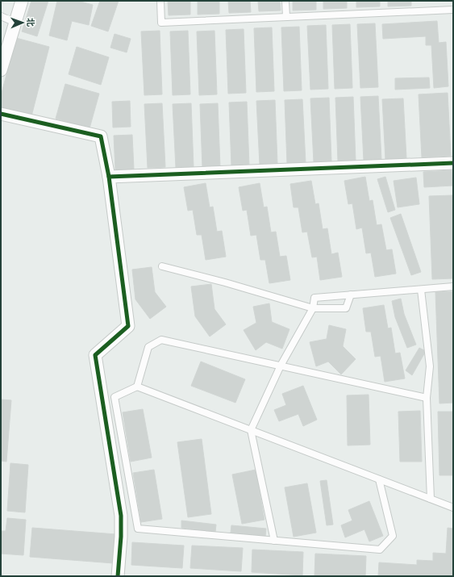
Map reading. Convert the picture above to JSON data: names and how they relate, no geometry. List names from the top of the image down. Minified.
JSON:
{"north":"right"}
